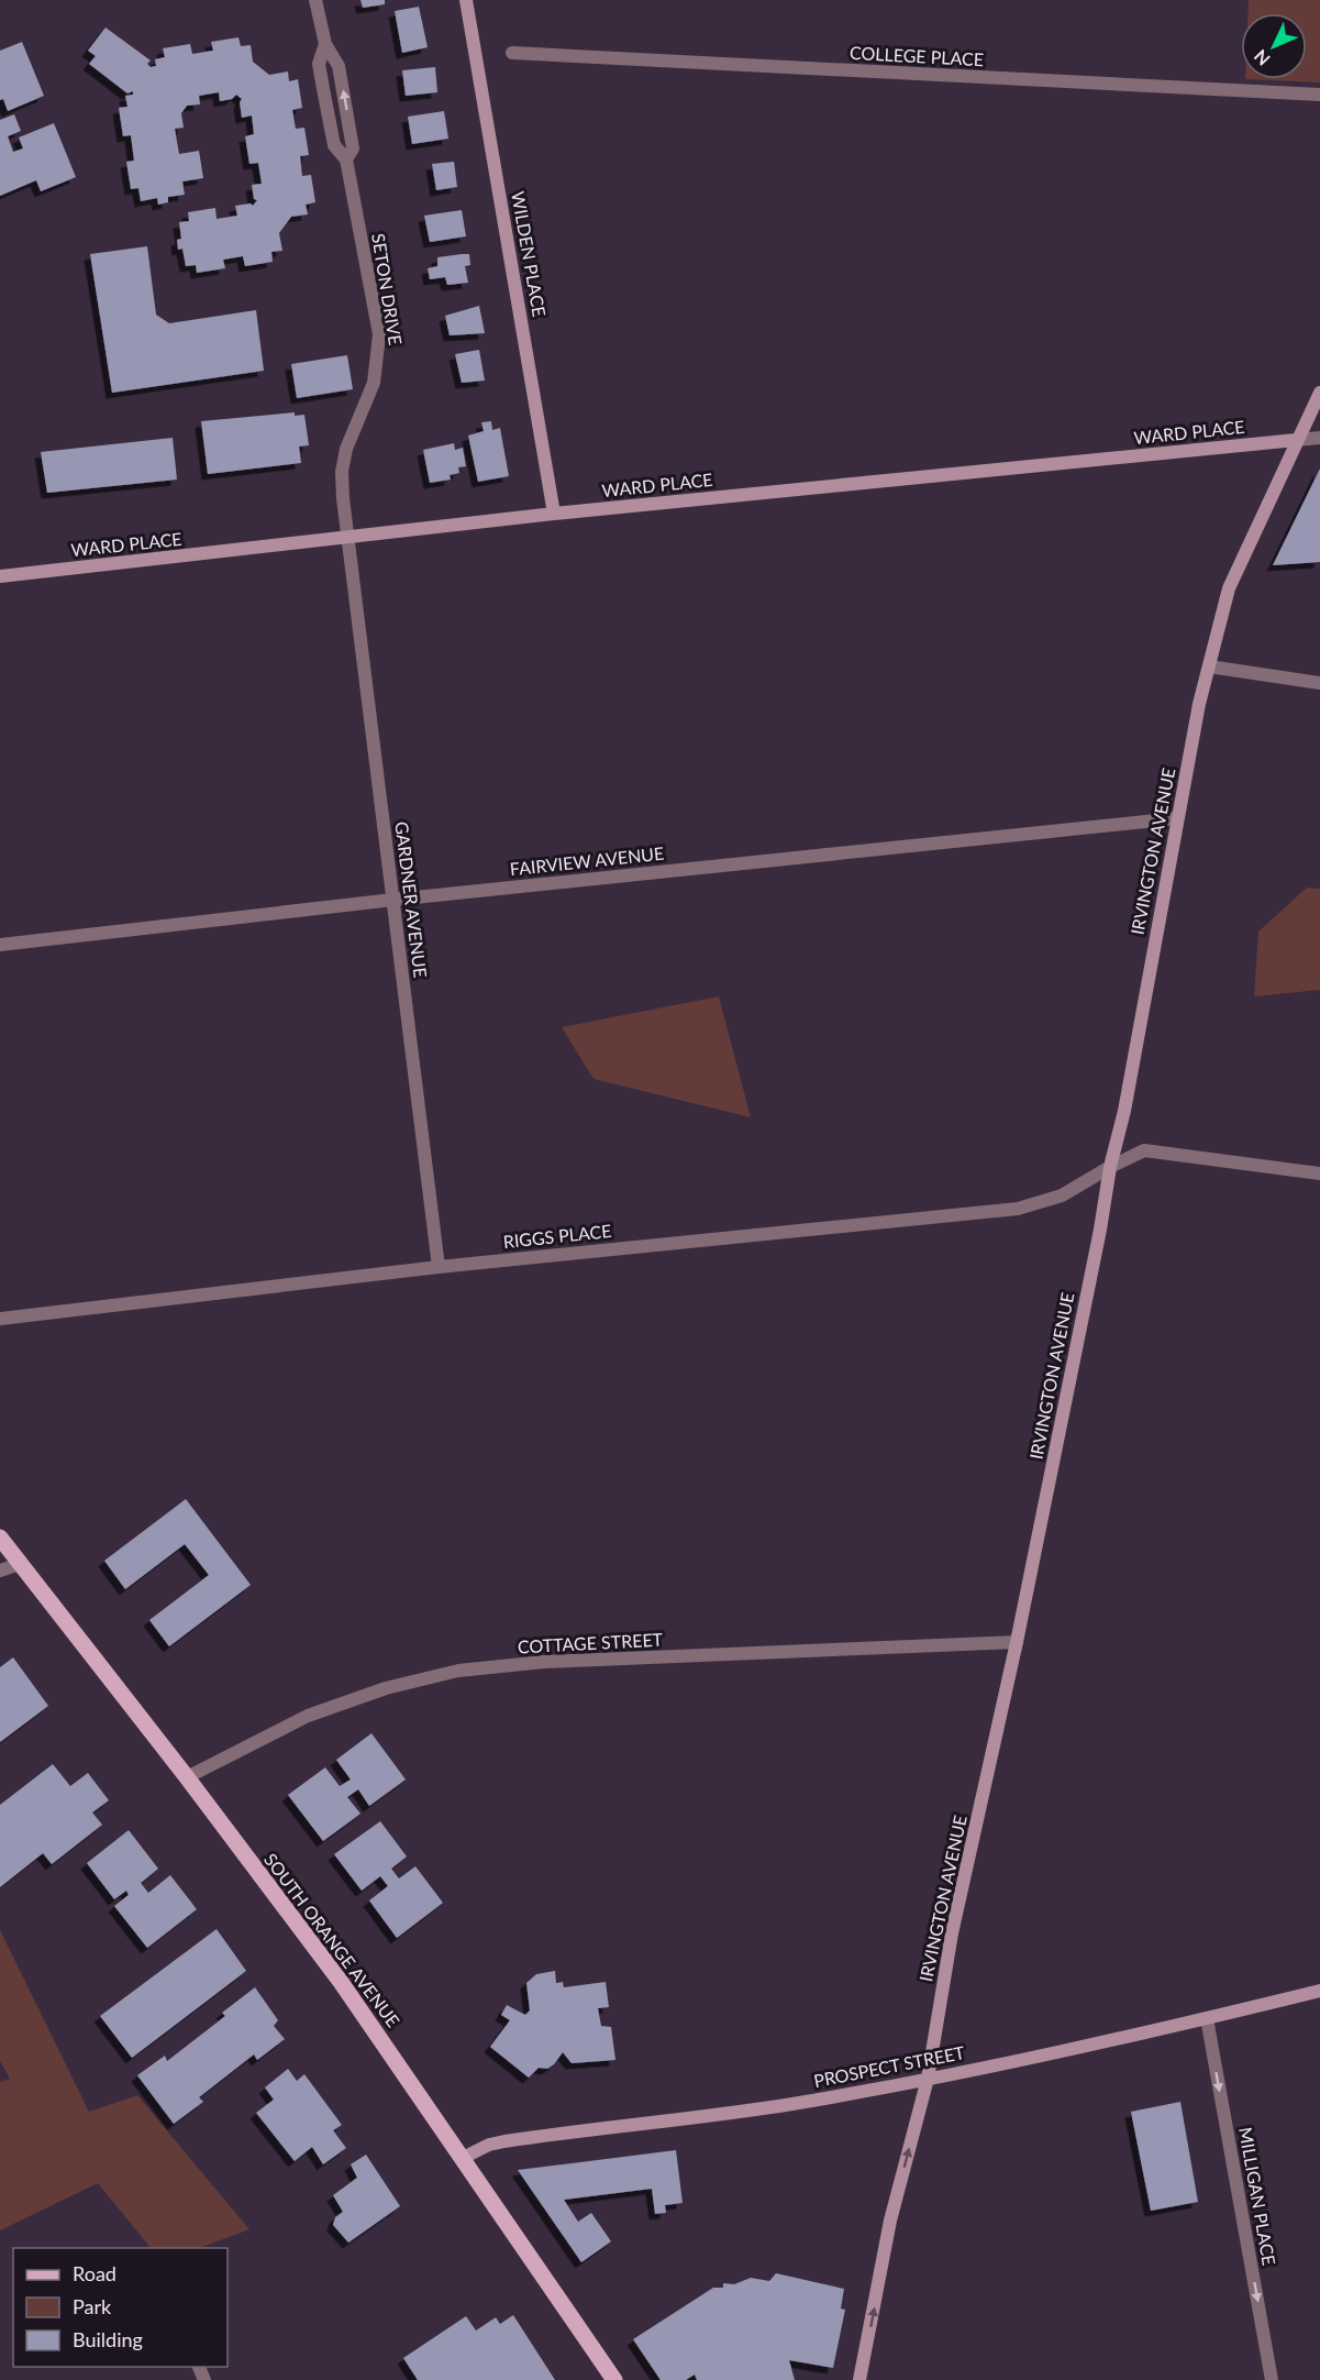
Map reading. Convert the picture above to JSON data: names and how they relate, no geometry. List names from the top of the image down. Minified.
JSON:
{"streets":{"main road":["WILDEN PLACE","WARD PLACE","IRVINGTON AVENUE","SOUTH ORANGE AVENUE","PROSPECT STREET"],"street":["COLLEGE PLACE","SETON DRIVE","FAIRVIEW AVENUE","GARDNER AVENUE","RIGGS PLACE","COTTAGE STREET","MILLIGAN PLACE"]},"crossings":[["WILDEN PLACE","WARD PLACE"],["SETON DRIVE","WARD PLACE"],["SETON DRIVE","GARDNER AVENUE"],["WARD PLACE","IRVINGTON AVENUE"],["WARD PLACE","GARDNER AVENUE"],["IRVINGTON AVENUE","FAIRVIEW AVENUE"],["IRVINGTON AVENUE","RIGGS PLACE"],["IRVINGTON AVENUE","COTTAGE STREET"],["IRVINGTON AVENUE","PROSPECT STREET"],["FAIRVIEW AVENUE","GARDNER AVENUE"],["GARDNER AVENUE","RIGGS PLACE"],["COTTAGE STREET","SOUTH ORANGE AVENUE"],["SOUTH ORANGE AVENUE","PROSPECT STREET"],["PROSPECT STREET","MILLIGAN PLACE"]],"one_way":["MILLIGAN PLACE"],"legend":["Road","Park","Building"],"north":"bottom left"}
